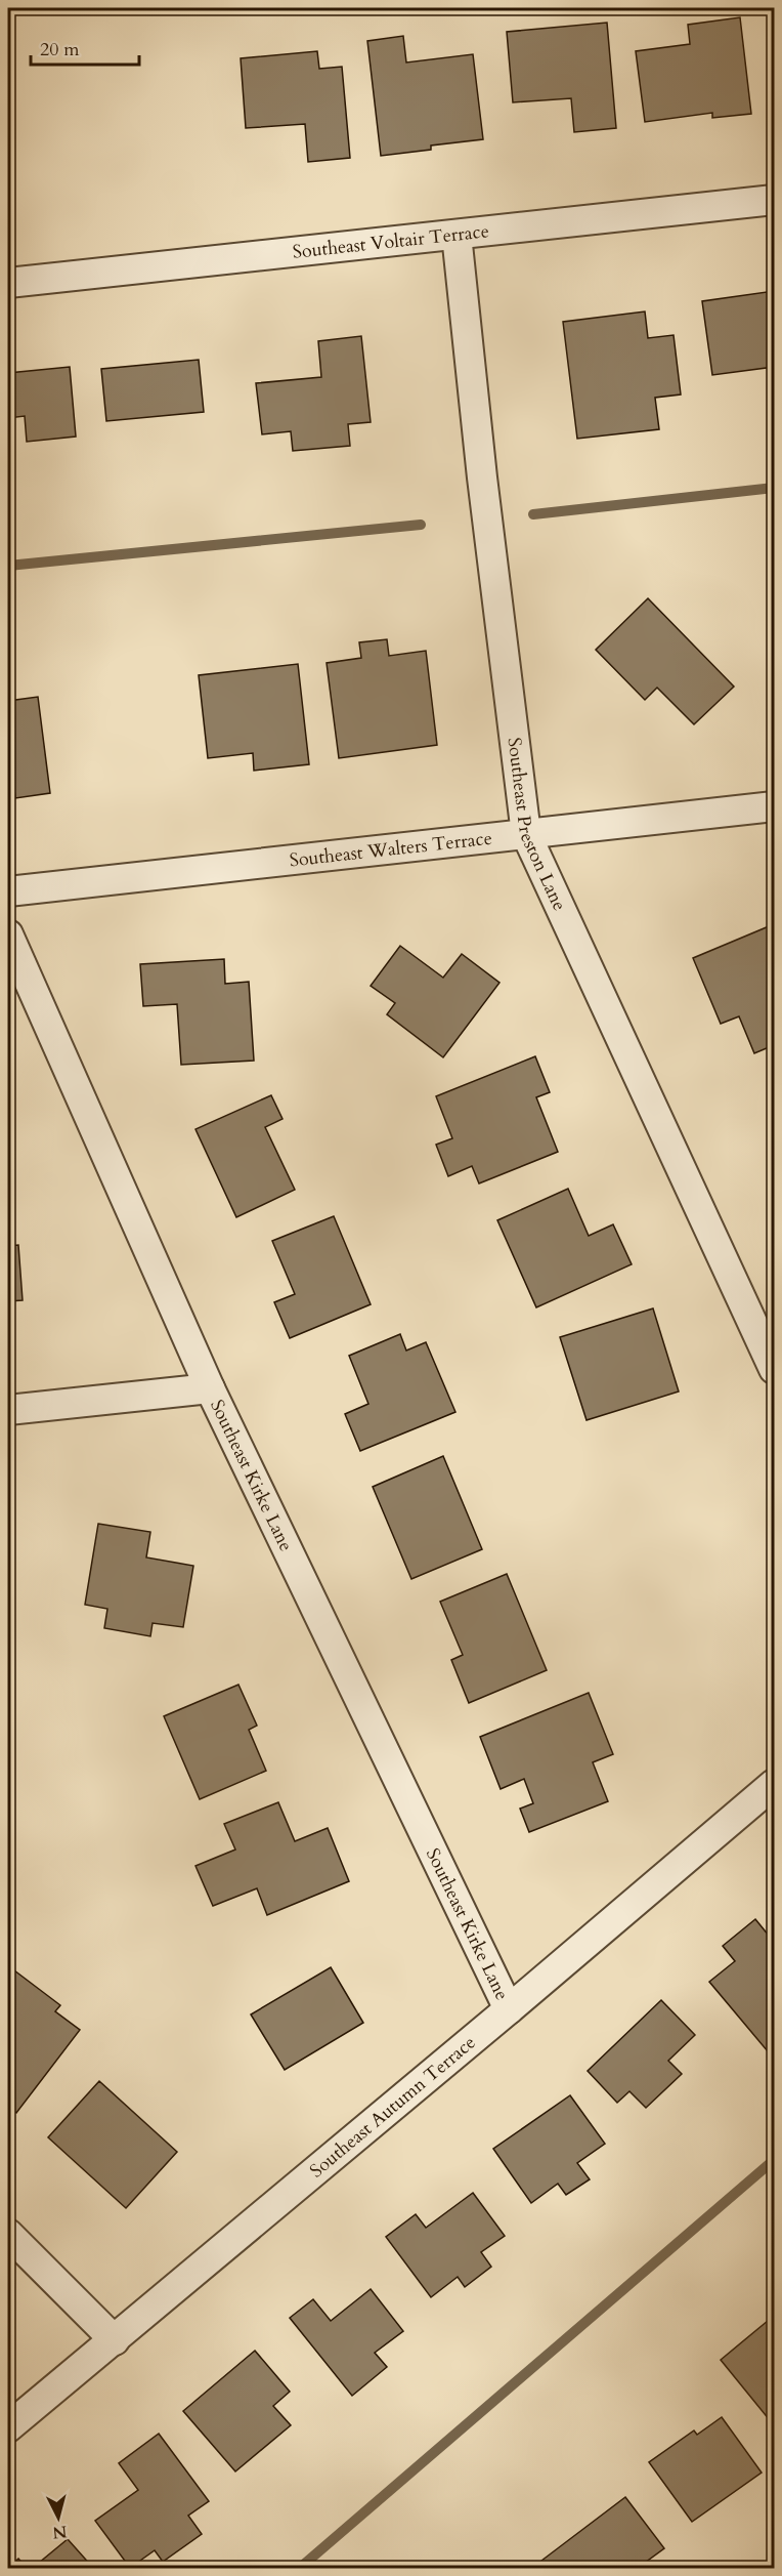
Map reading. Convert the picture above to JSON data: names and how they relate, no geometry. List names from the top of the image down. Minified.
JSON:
{"streets":{"street":["Southeast Voltair Terrace","Southeast Preston Lane","Southeast Walters Terrace","Southeast Kirke Lane","Southeast Autumn Terrace"]},"crossings":[["Southeast Voltair Terrace","Southeast Preston Lane"],["Southeast Preston Lane","Southeast Walters Terrace"],["Southeast Kirke Lane","Southeast Autumn Terrace"]],"scale_bar":"20 m","north":"bottom"}
